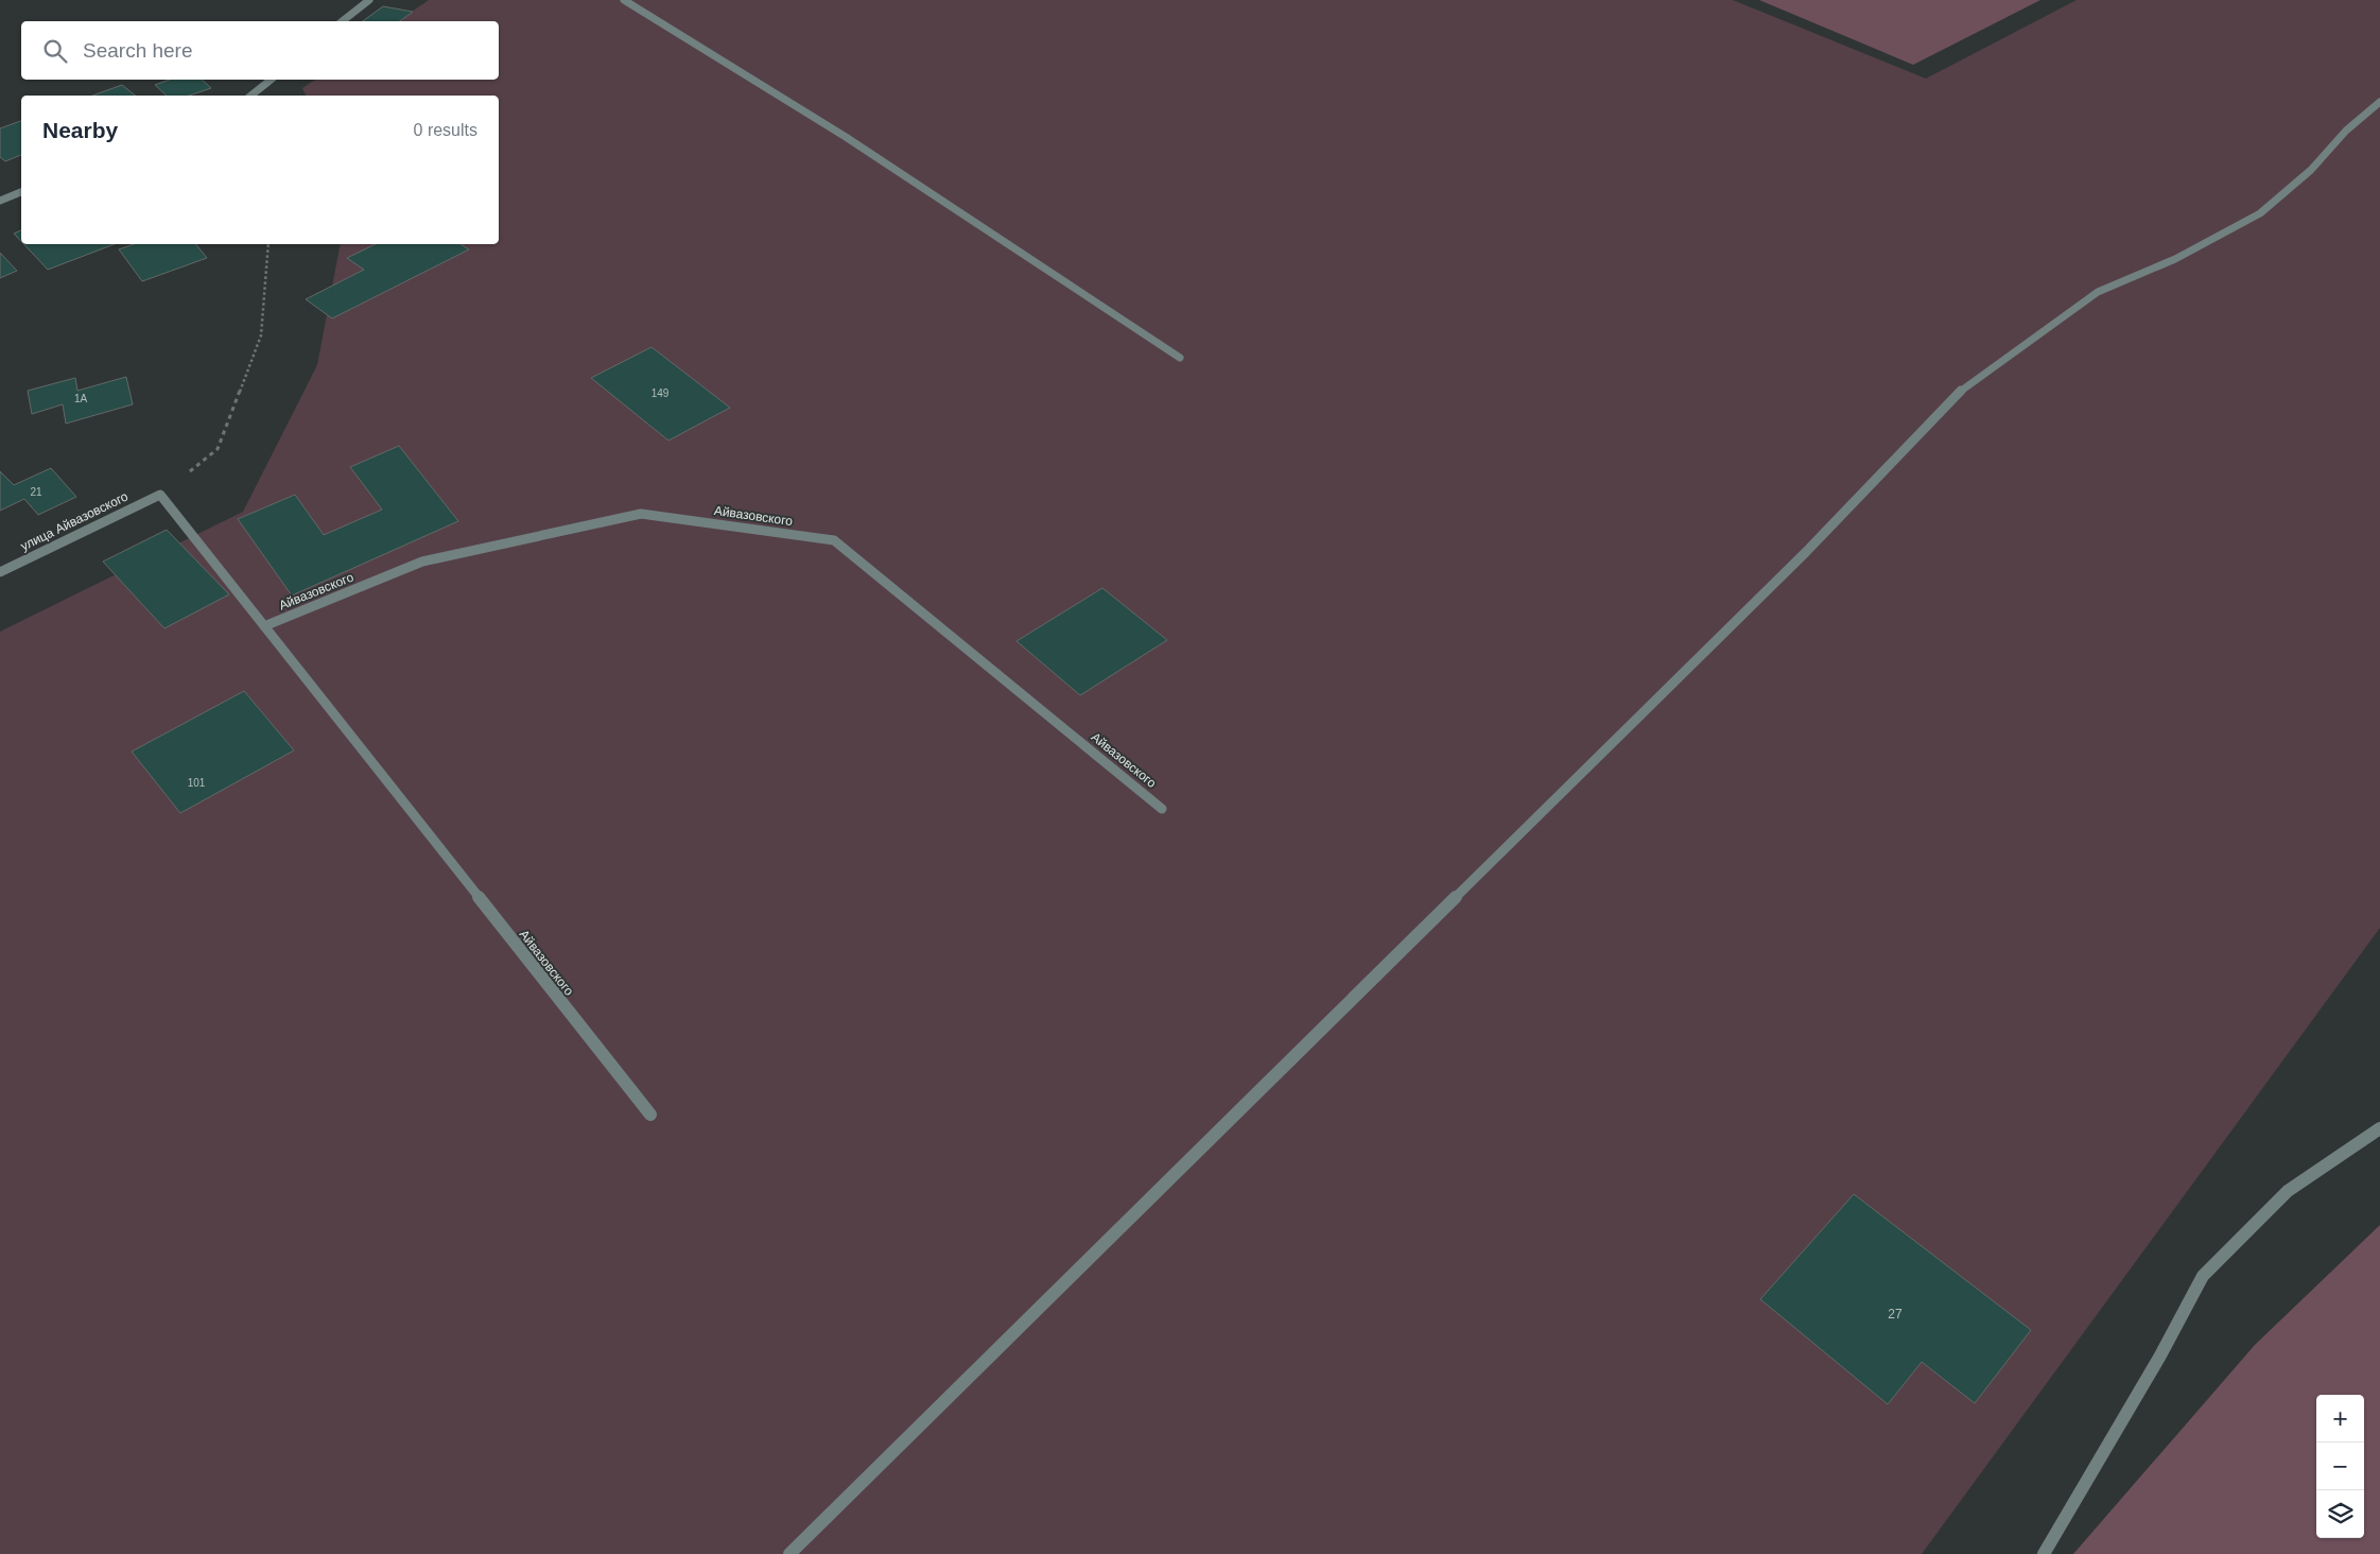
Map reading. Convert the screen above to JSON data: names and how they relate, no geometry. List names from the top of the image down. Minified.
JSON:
{"streets":{"street":["Айвазовского","улица Айвазовского"]},"crossings":[["Айвазовского","улица Айвазовского"]],"house_numbers":["149","1А","21","101","27"],"page":{"search":"Search here","heading":["Nearby","0 results"],"map_buttons":["+","−"]}}
